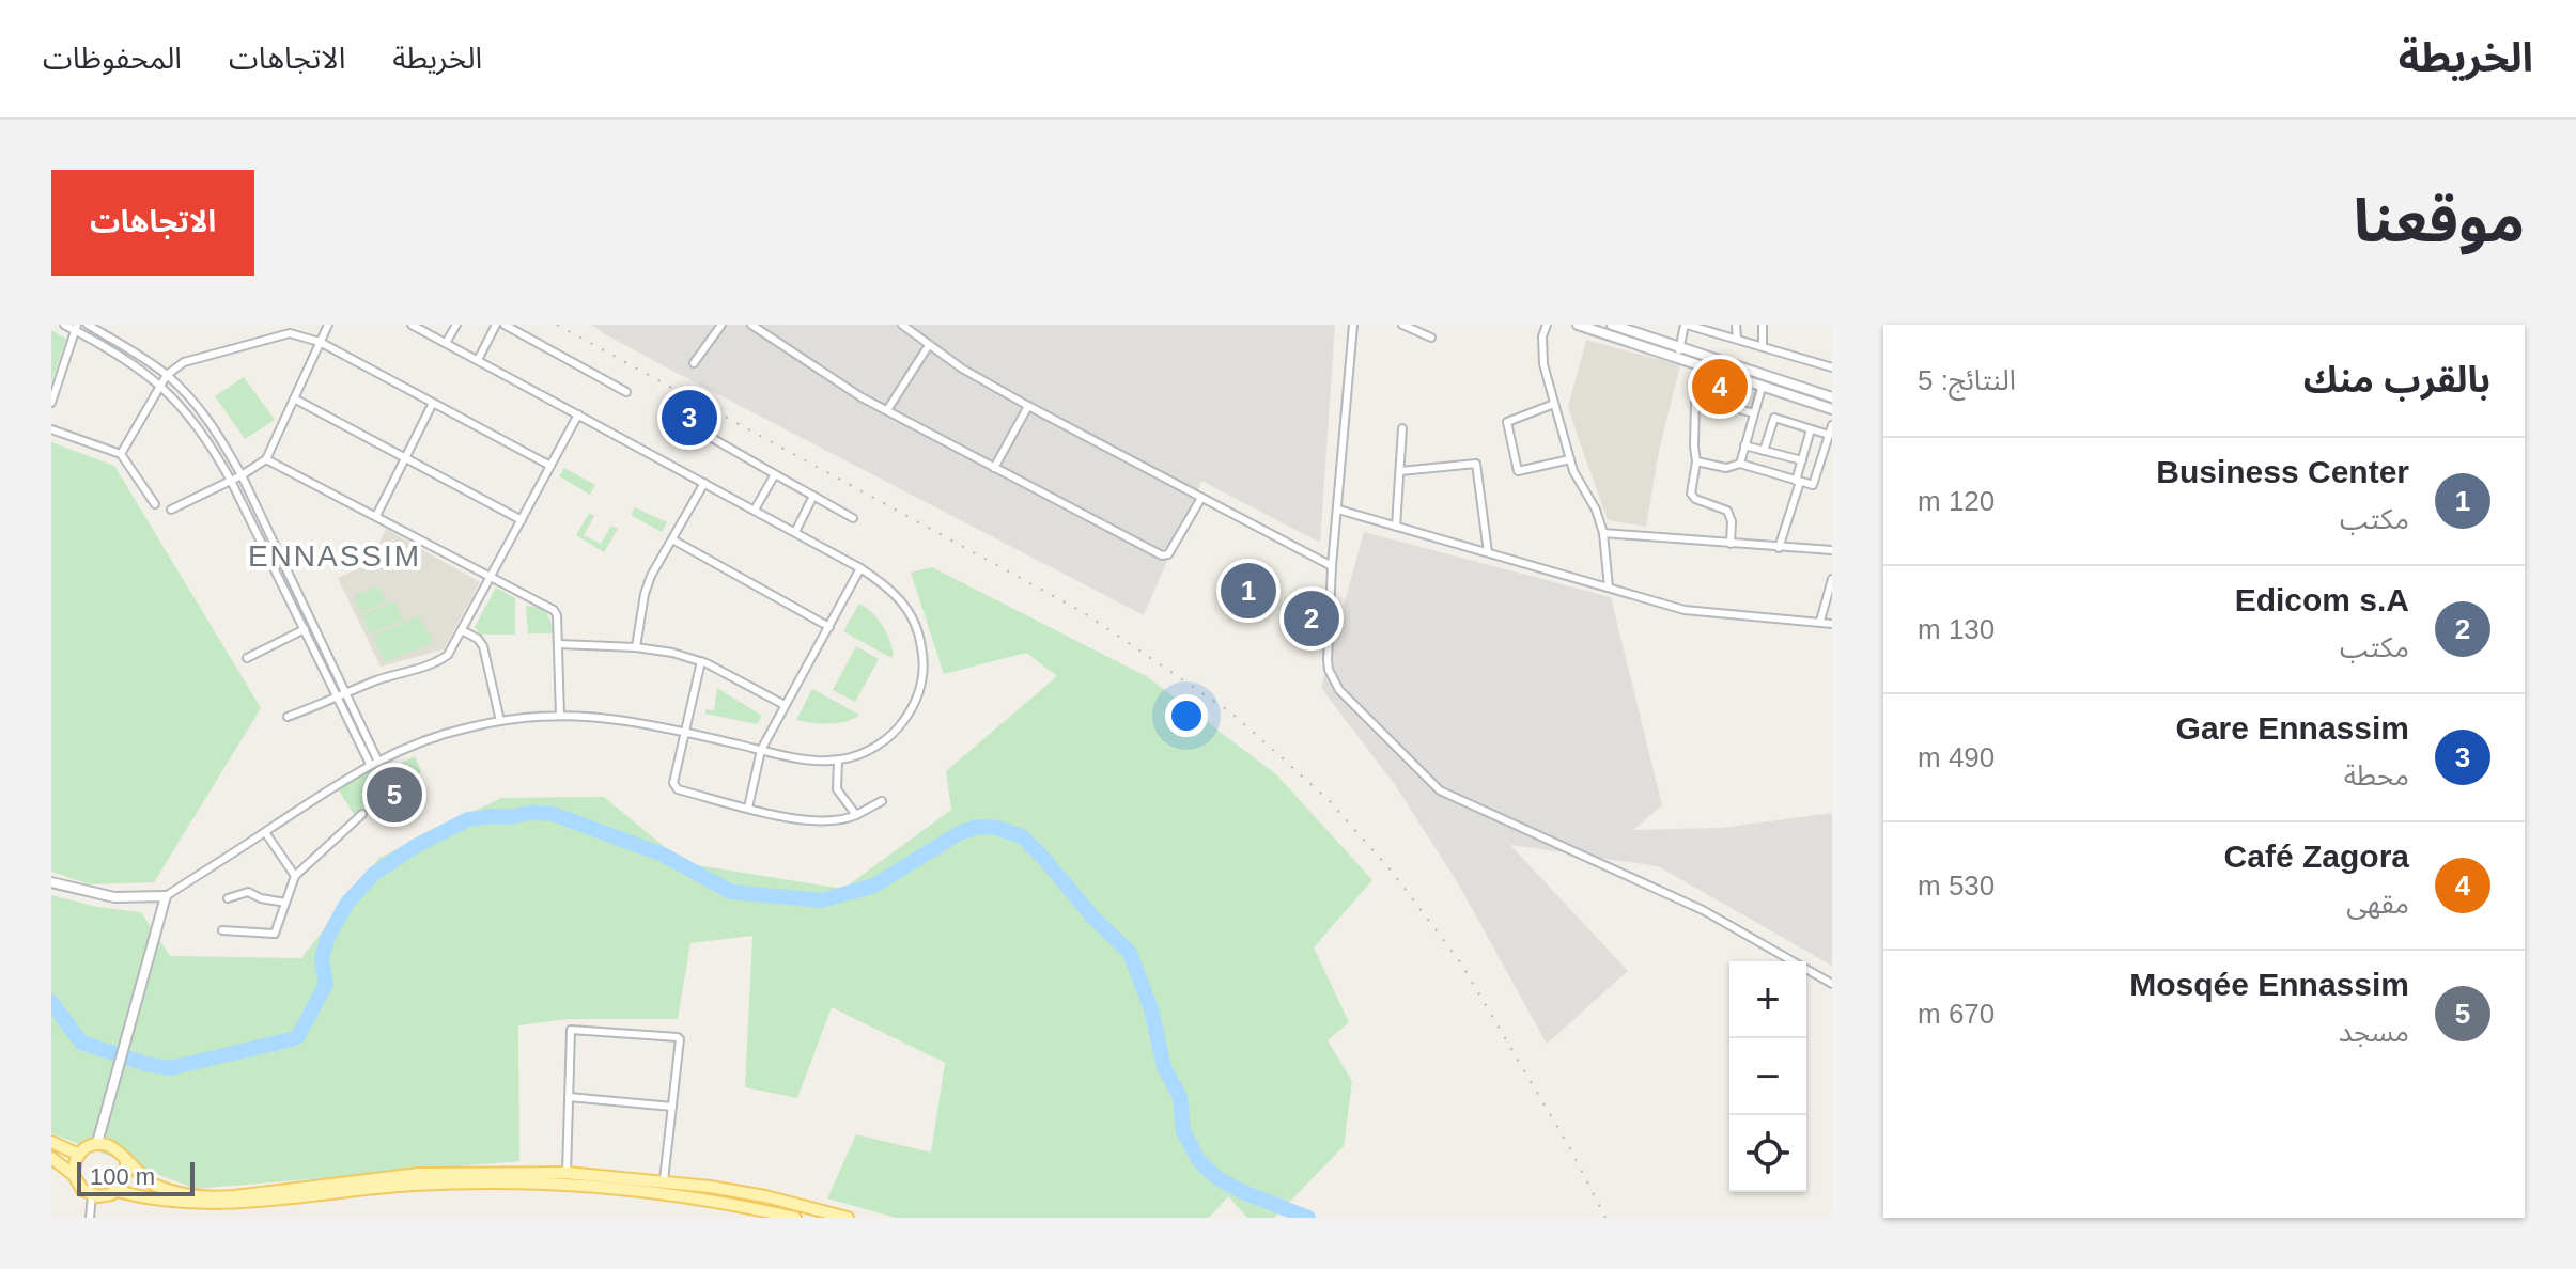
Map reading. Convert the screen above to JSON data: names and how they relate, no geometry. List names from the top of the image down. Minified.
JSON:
{"districts":["ENNASSIM"],"scale_bar":"100 m","page":{"header":"الخريطة","nav":["الخريطة","الاتجاهات","المحفوظات"],"title":"موقعنا","buttons":"الاتجاهات","heading":["بالقرب منك","النتائج: 5"],"pins":["4","3","1","2","5"],"list":[{"mark":"1","name":"Business Center","note":"مكتب","value":"120 m"},{"mark":"2","name":"Edicom s.A","note":"مكتب","value":"130 m"},{"mark":"3","name":"Gare Ennassim","note":"محطة","value":"490 m"},{"mark":"4","name":"Café Zagora","note":"مقهى","value":"530 m"},{"mark":"5","name":"Mosqée Ennassim","note":"مسجد","value":"670 m"}],"map_buttons":["+","−"],"scale":"100 m"}}
